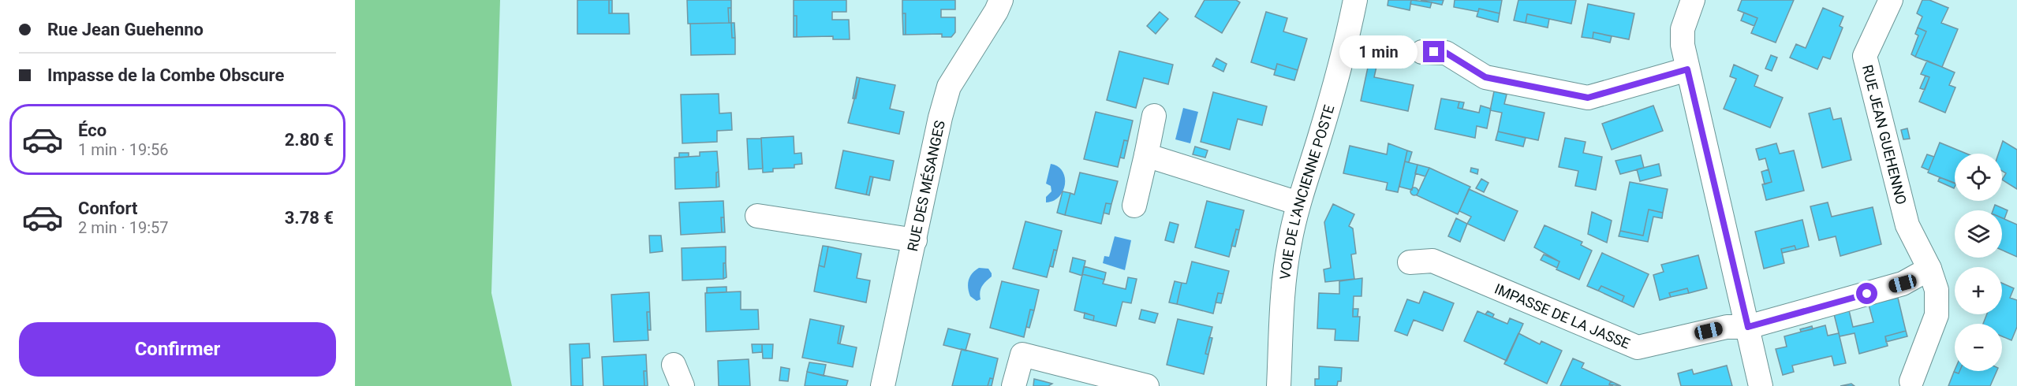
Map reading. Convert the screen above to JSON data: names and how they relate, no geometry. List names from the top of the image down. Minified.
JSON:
{"streets":{"street":["RUE JEAN GUEHENNO","RUE DES MÉSANGES","VOIE DE L'ANCIENNE POSTE","IMPASSE DE LA JASSE"]},"page":{"banner":["Rue Jean Guehenno","Impasse de la Combe Obscure"],"bubble":"1 min","list":[{"name":"Éco","note":"1 min · 19:56","value":"2.80 €"},{"name":"Confort","note":"2 min · 19:57","value":"3.78 €"}],"map_buttons":["+","−"],"buttons":"Confirmer"}}
